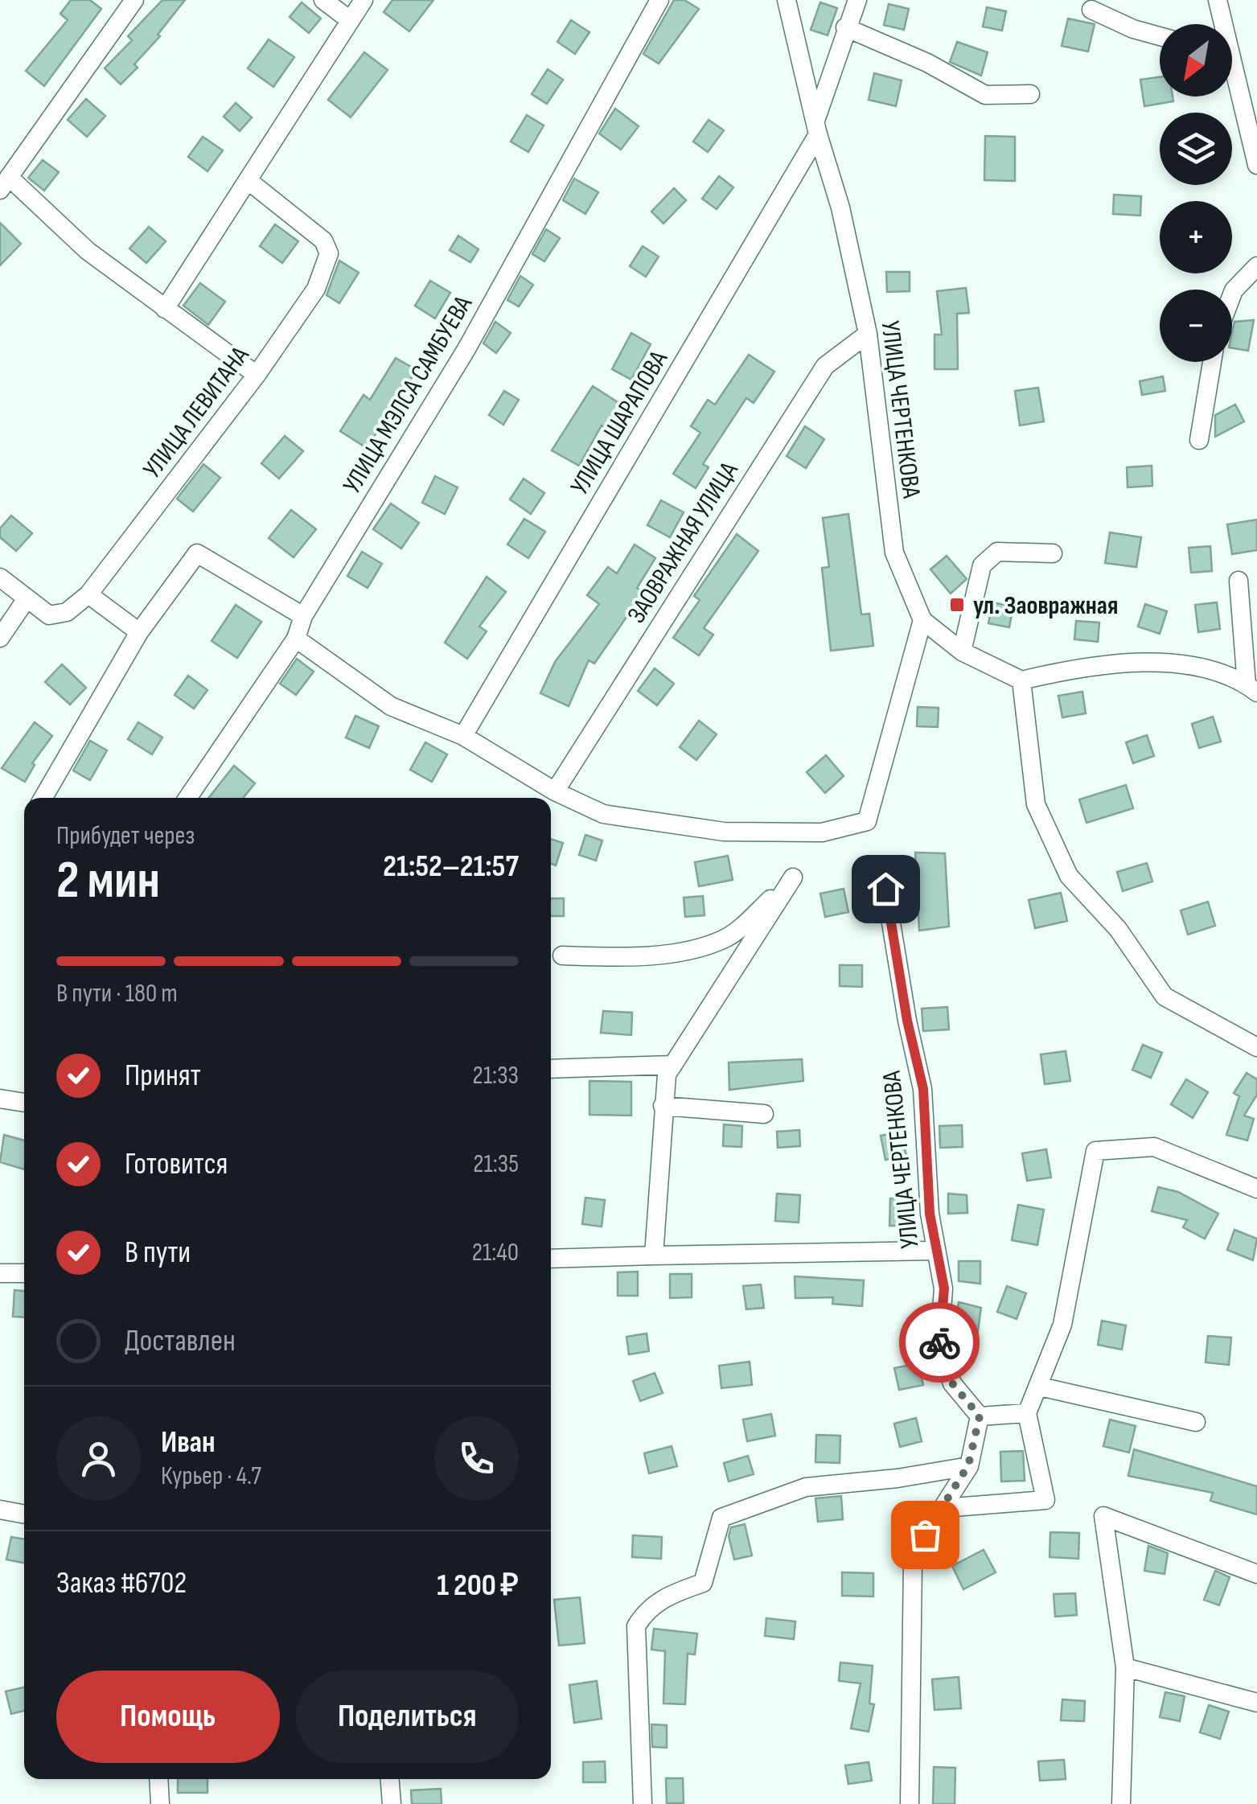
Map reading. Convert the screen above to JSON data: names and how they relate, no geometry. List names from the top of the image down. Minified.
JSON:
{"streets":{"street":["УЛИЦА МЭЛСА САМБУЕВА","УЛИЦА ЧЕРТЕНКОВА","УЛИЦА ЛЕВИТАНА","УЛИЦА ШАРАПОВА","ЗАОВРАЖНАЯ УЛИЦА"]},"crossings":[["УЛИЦА ЧЕРТЕНКОВА","УЛИЦА ШАРАПОВА"],["УЛИЦА ЧЕРТЕНКОВА","ЗАОВРАЖНАЯ УЛИЦА"]],"places":{"transit":["ул. Заовражная"]},"north":"bottom left","page":{"map_buttons":["+","−"],"heading":["2 мин","Прибудет через","21:52–21:57"],"panel":["Иван","Курьер · 4.7","Заказ #6702","1 200 ₽"],"bar":"В пути · 180 m","list":[["Принят","21:33"],["Готовится","21:35"],["В пути","21:40"],"Доставлен"],"buttons":["Помощь","Поделиться"]}}
